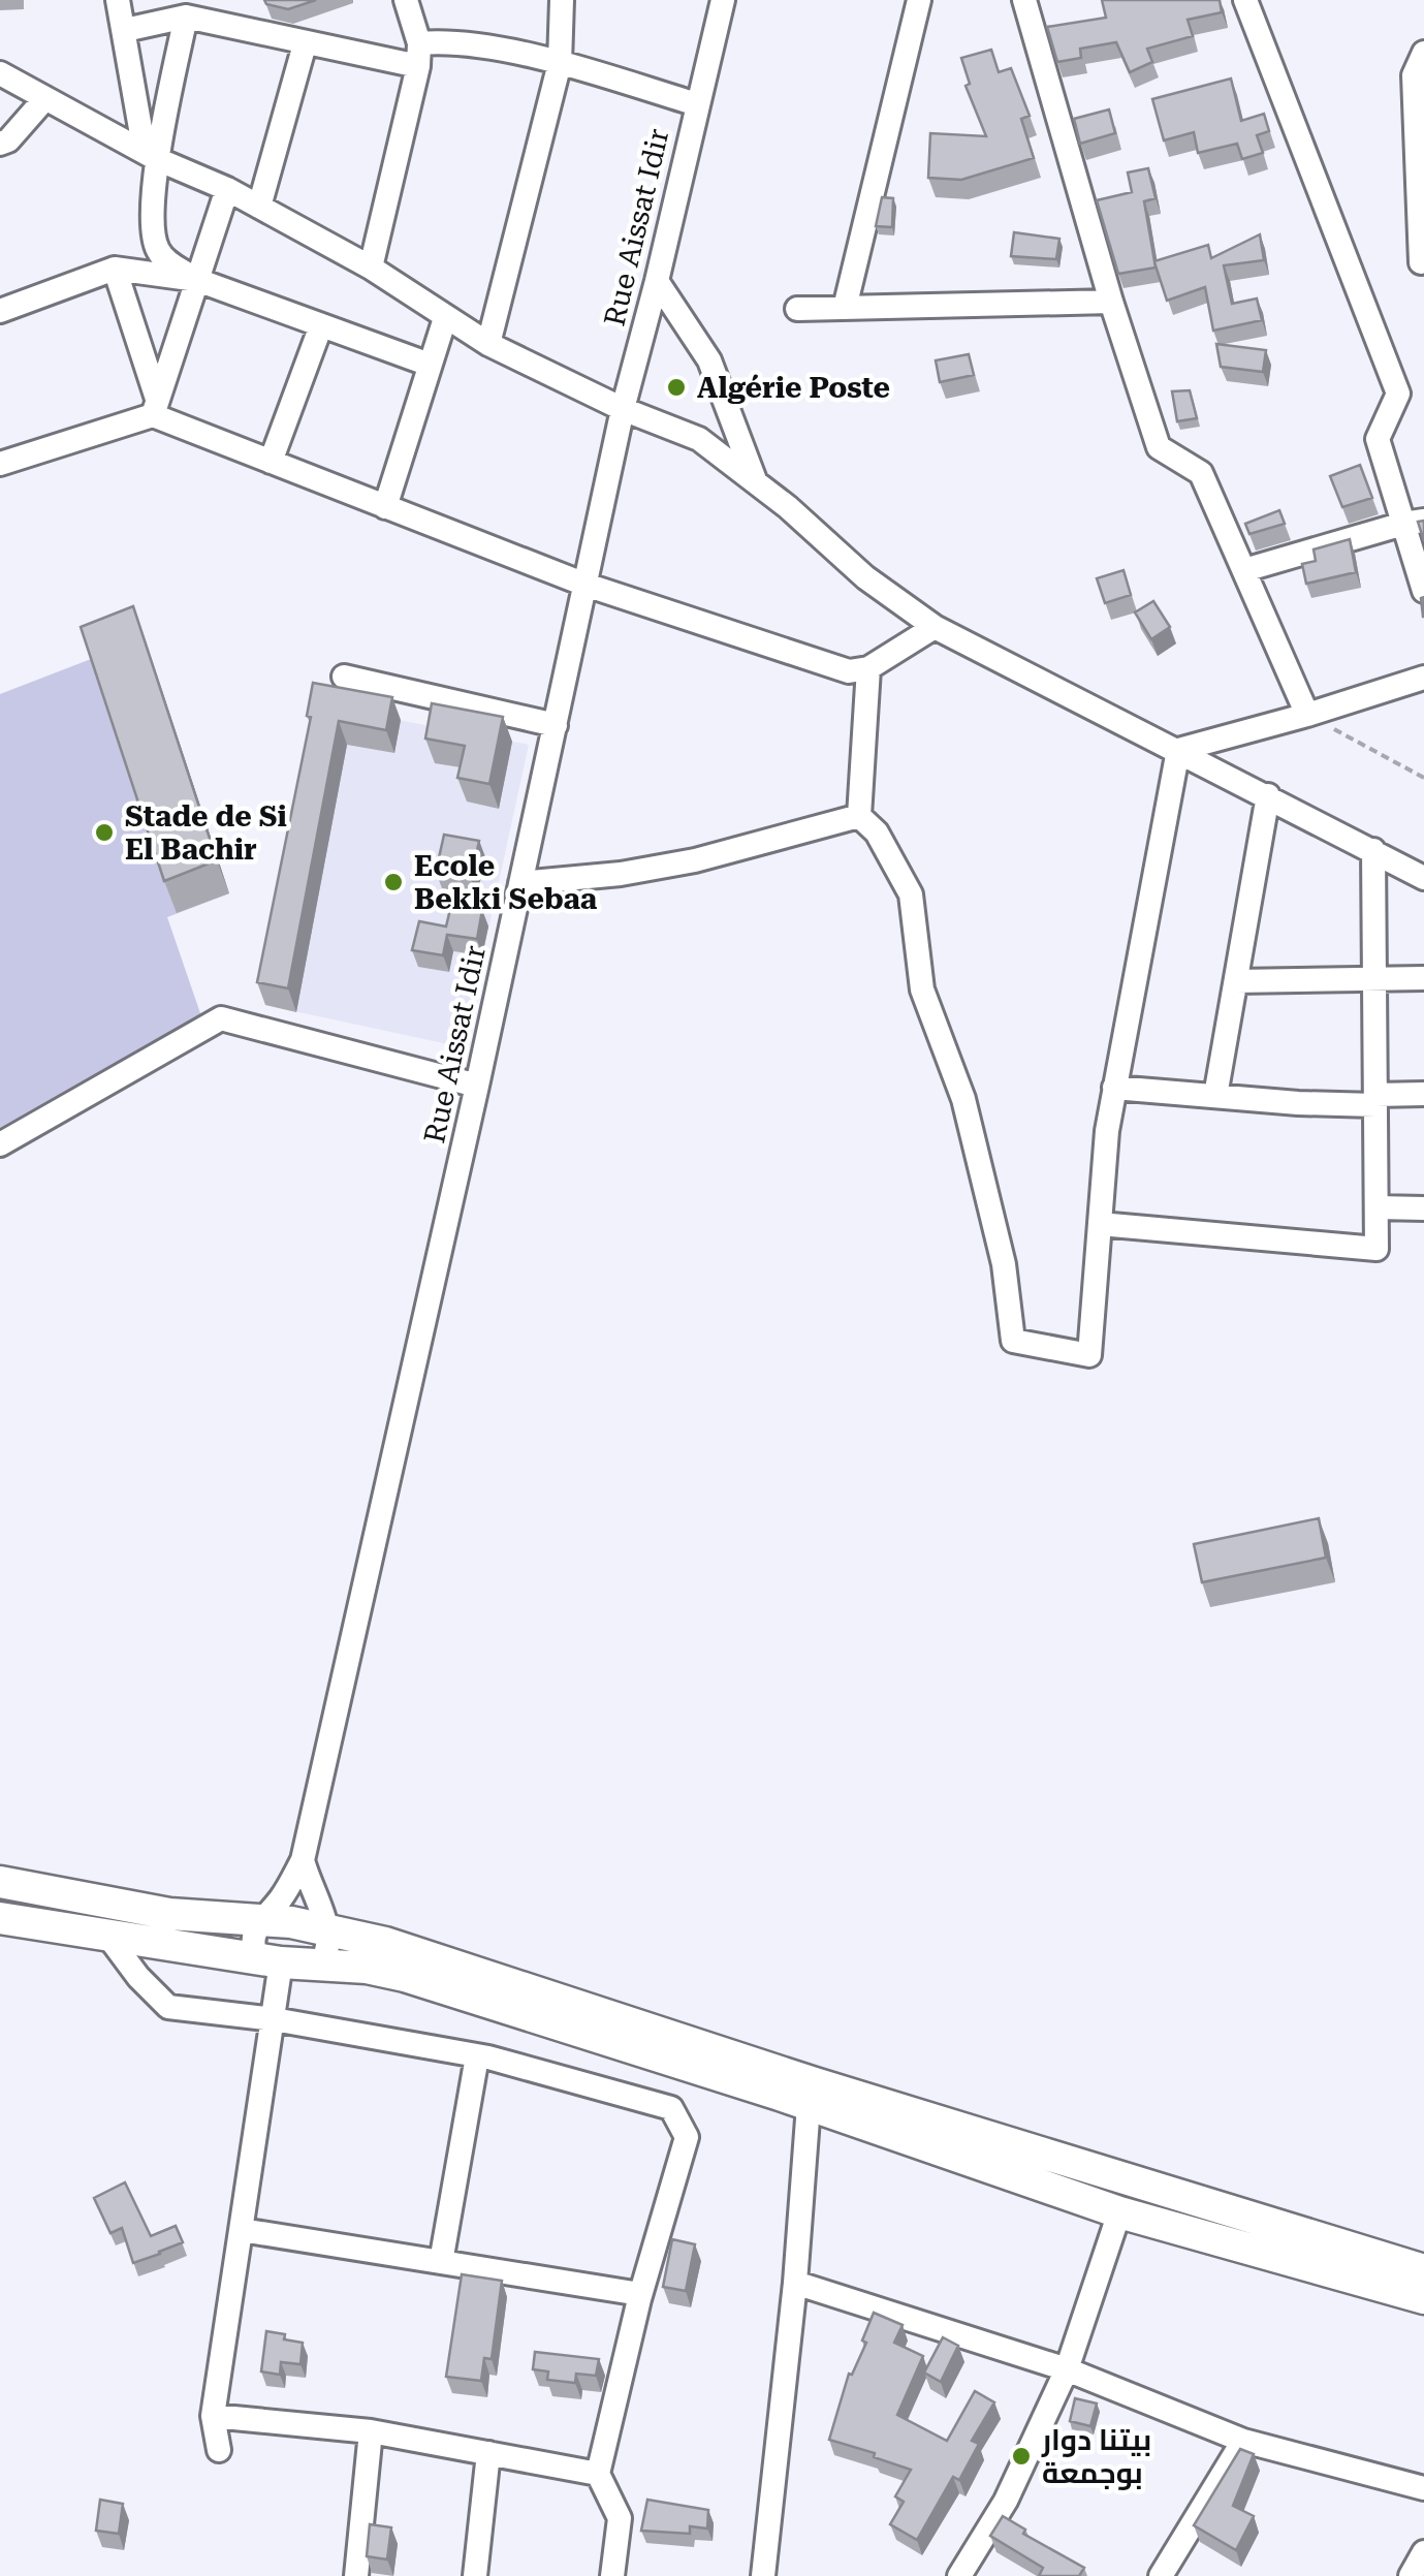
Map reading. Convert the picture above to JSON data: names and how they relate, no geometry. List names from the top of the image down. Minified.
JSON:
{"streets":{"street":["Rue Aissat Idir"]},"places":["Algérie Poste","Stade de Si El Bachir","Ecole Bekki Sebaa","بيتنا دوار بوجمعة"]}
